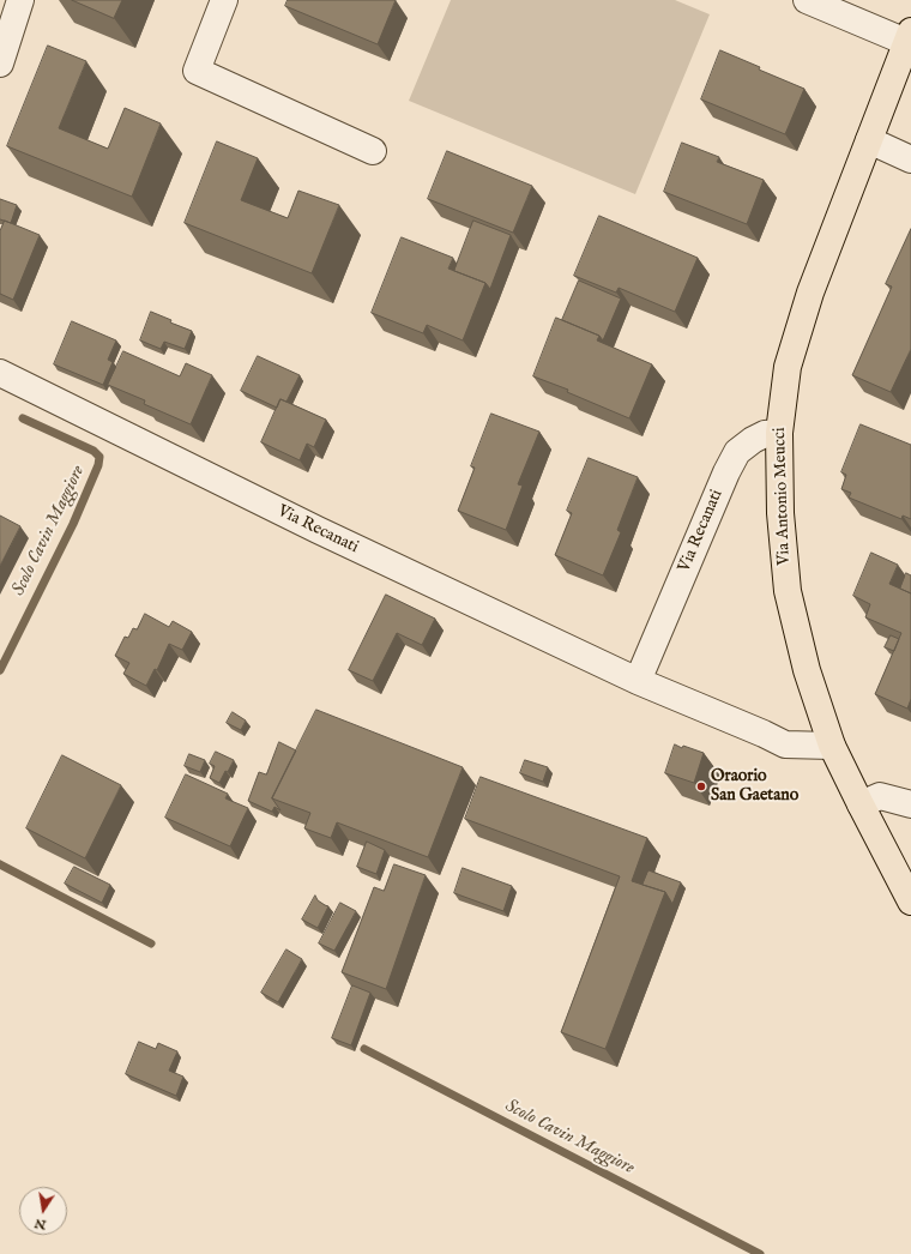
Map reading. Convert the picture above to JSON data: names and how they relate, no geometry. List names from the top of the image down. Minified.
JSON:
{"streets":{"main road":["Via Antonio Meucci"],"street":["Via Recanati"]},"crossings":[["Via Antonio Meucci","Via Recanati"]],"water":["Scolo Cavin Maggiore"],"places":["Oraorio San Gaetano"],"north":"bottom"}
